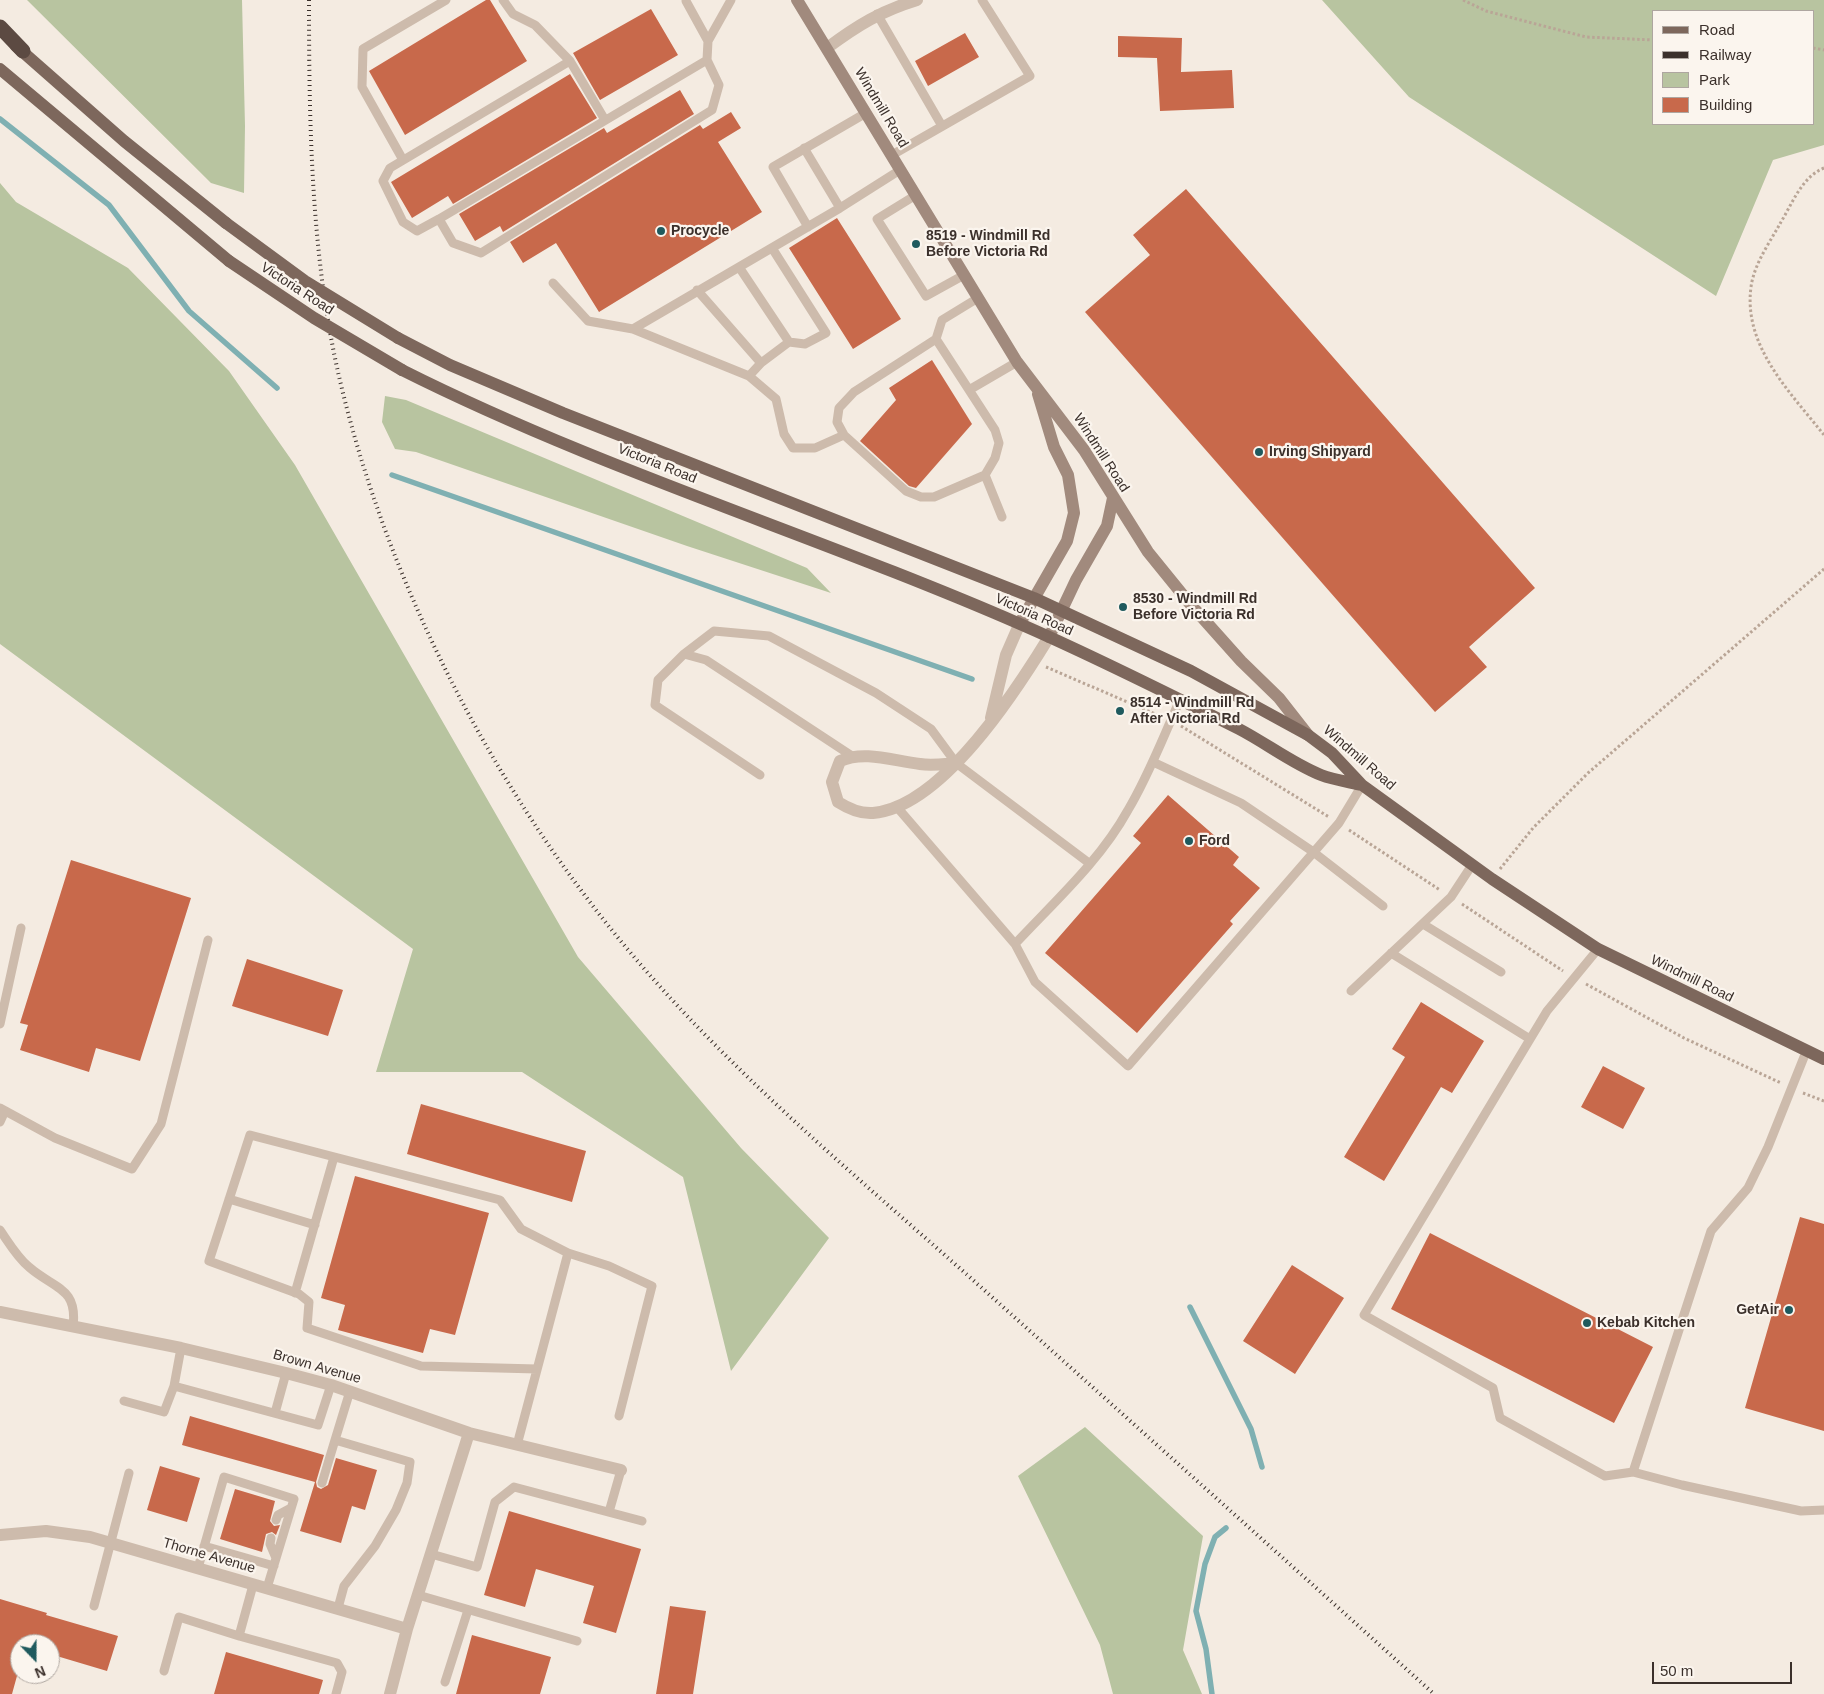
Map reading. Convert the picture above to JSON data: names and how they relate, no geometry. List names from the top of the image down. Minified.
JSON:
{"streets":{"main road":["Windmill Road","Victoria Road"],"street":["Brown Avenue","Thorne Avenue"]},"crossings":[["Windmill Road","Victoria Road"]],"places":["Procycle","8519 - Windmill Rd Before Victoria Rd","Irving Shipyard","8530 - Windmill Rd Before Victoria Rd","8514 - Windmill Rd After Victoria Rd","Ford","GetAir","Kebab Kitchen"],"legend":["Road","Railway","Park","Building"],"scale_bar":"50 m","north":"bottom"}
